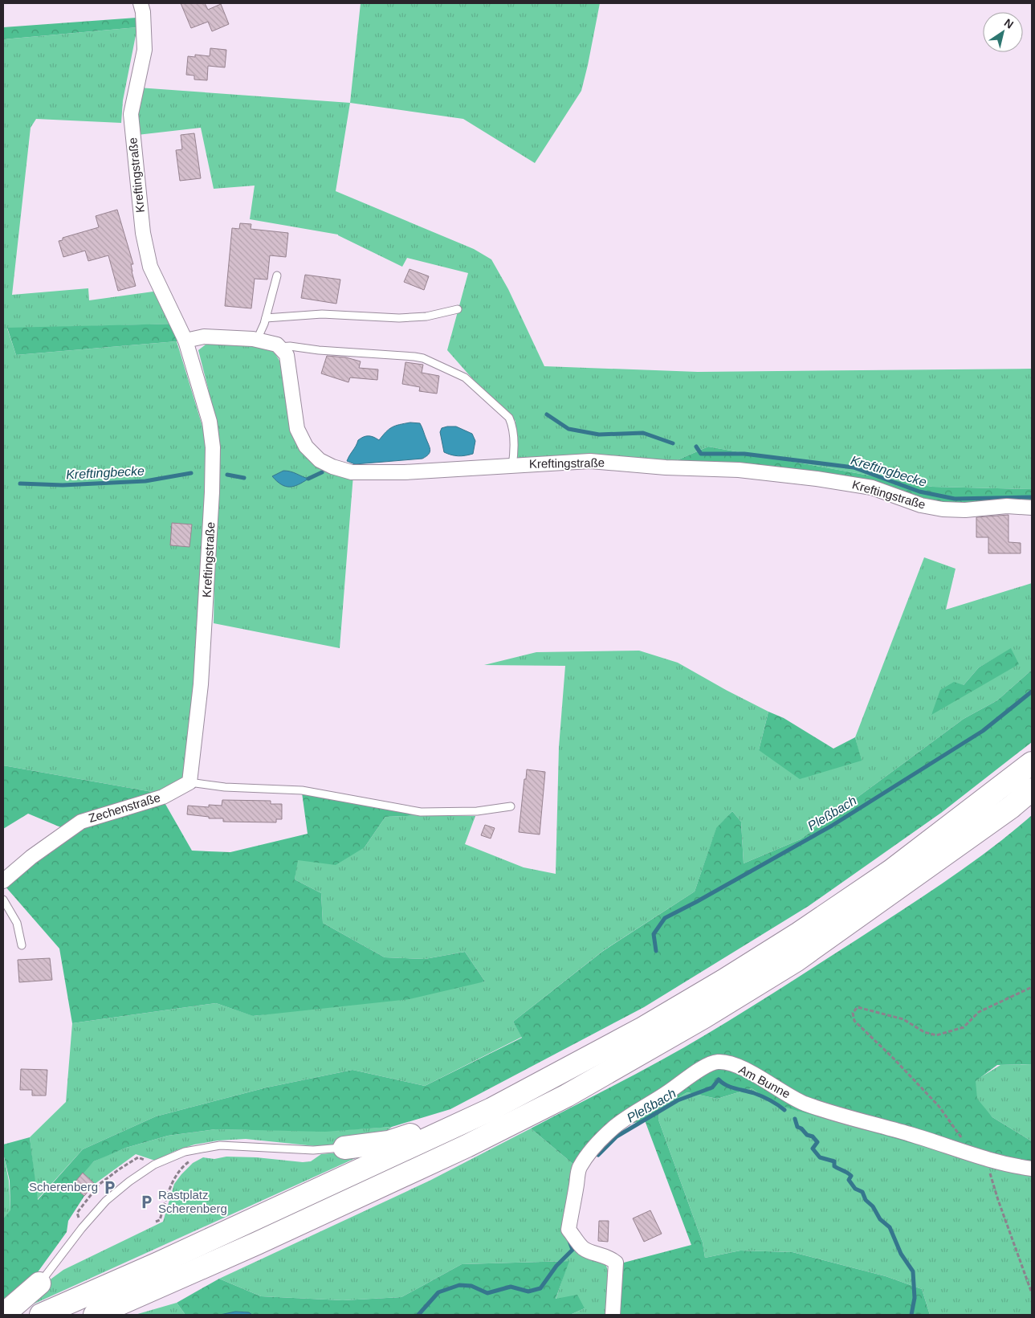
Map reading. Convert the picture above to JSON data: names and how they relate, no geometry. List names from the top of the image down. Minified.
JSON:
{"streets":{"street":["Kreftingstraße","Zechenstraße","Am Bunne"]},"crossings":[["Kreftingstraße","Zechenstraße"]],"water":["Kreftingbecke","Pleßbach"],"places":{"parking":["Scherenberg","Rastplatz Scherenberg"]},"north":"top right"}
